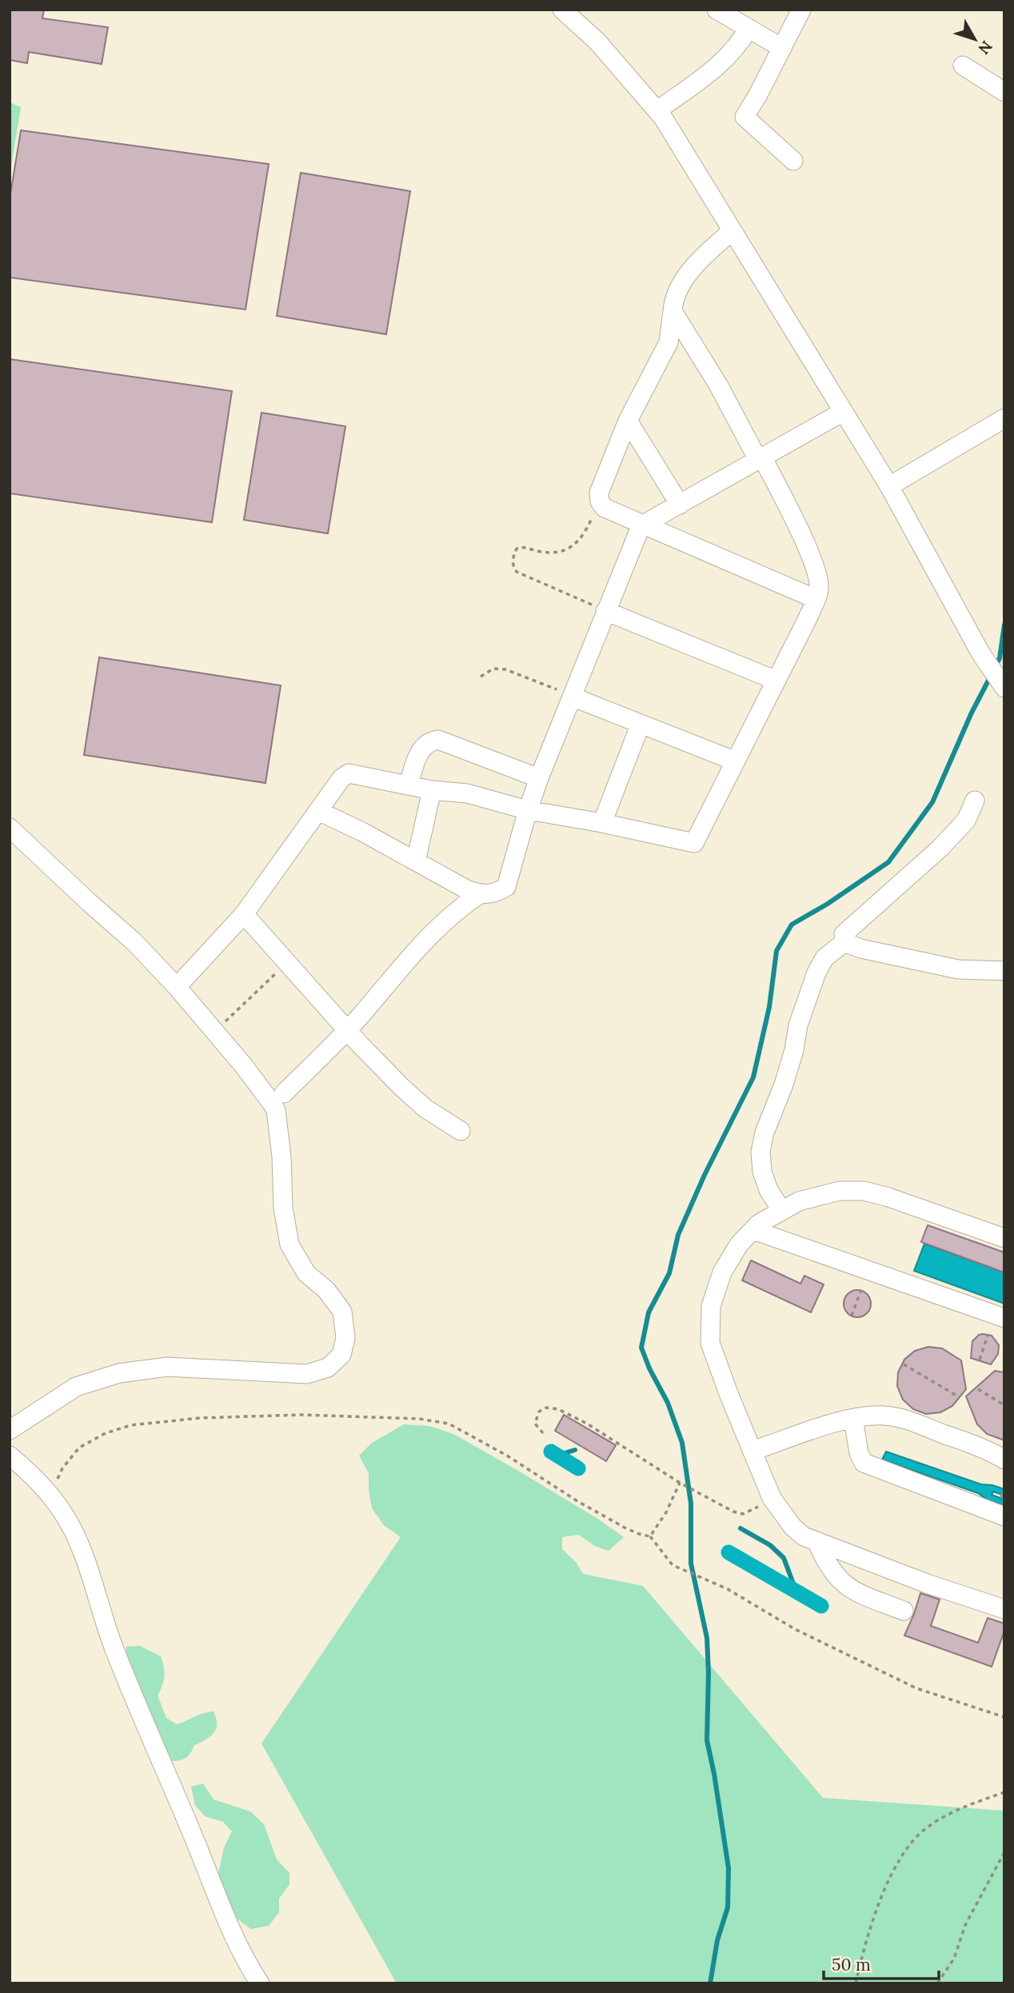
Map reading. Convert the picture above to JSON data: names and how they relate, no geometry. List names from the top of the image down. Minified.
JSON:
{"scale_bar":"50 m","north":"bottom right"}
